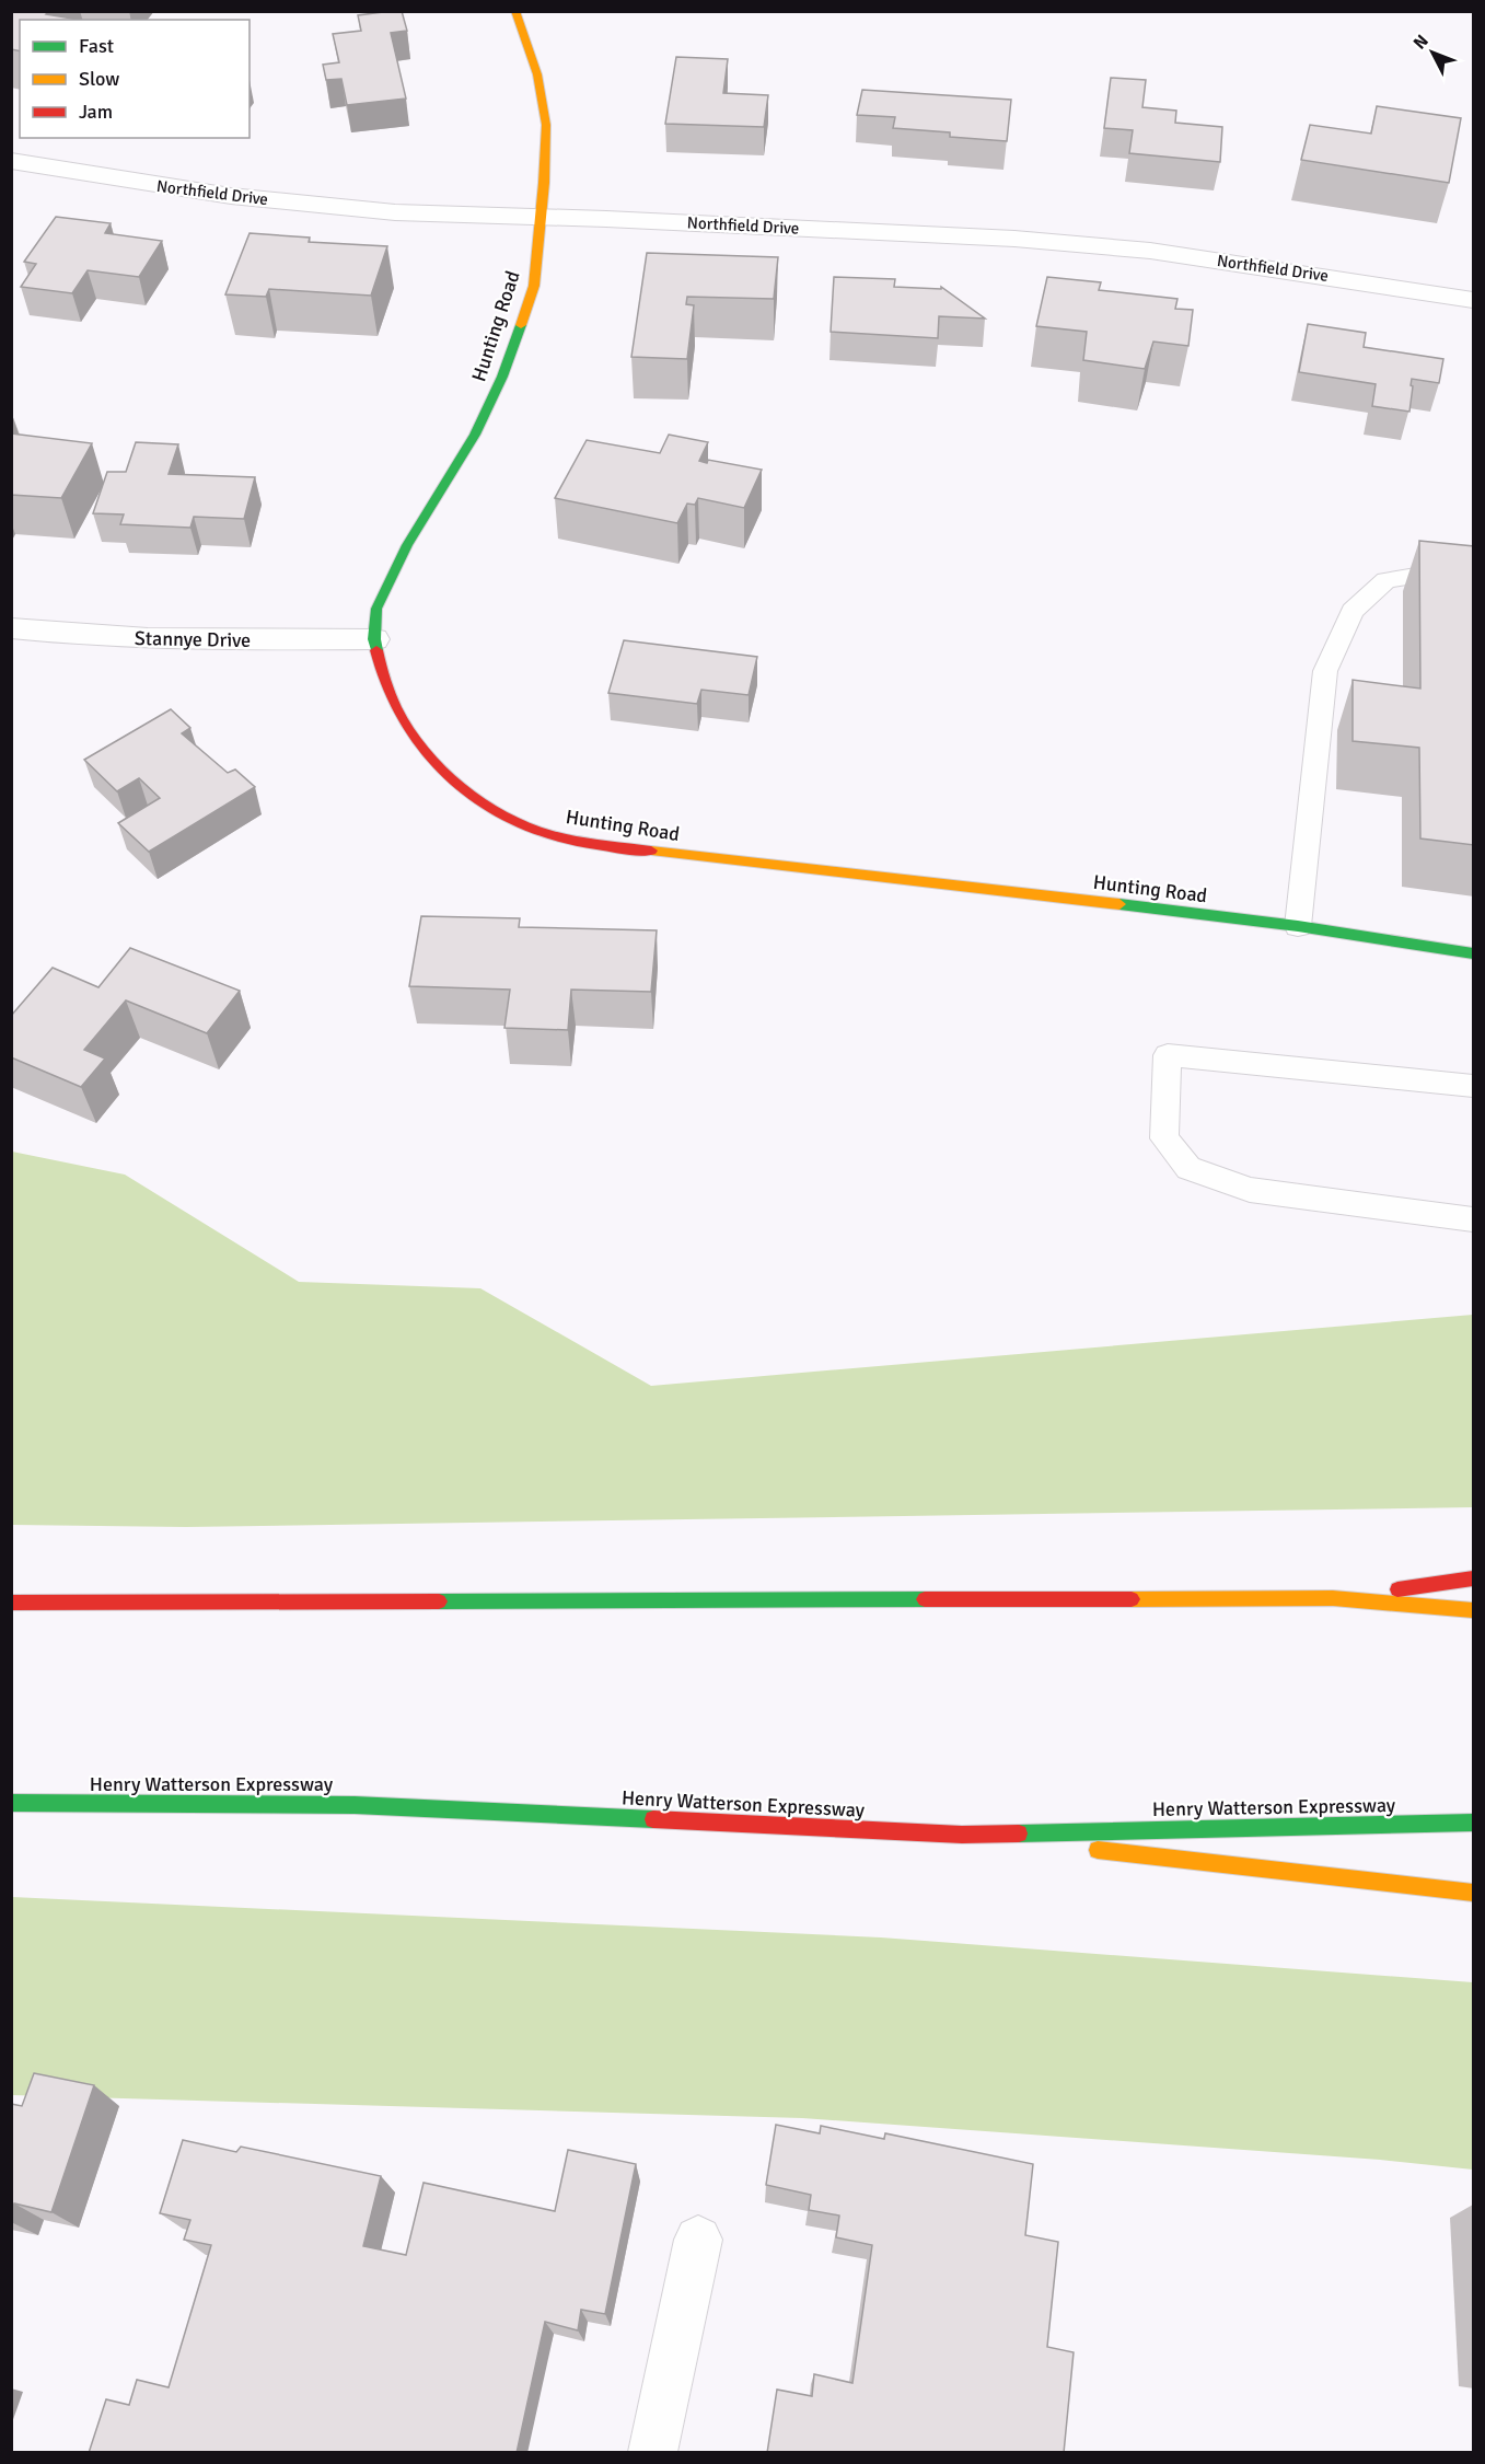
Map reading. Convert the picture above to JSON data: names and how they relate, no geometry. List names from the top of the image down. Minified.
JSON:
{"streets":{"main road":["Hunting Road","Henry Watterson Expressway"],"street":["Northfield Drive","Stannye Drive"]},"crossings":[["Northfield Drive","Hunting Road"],["Hunting Road","Stannye Drive"]],"legend":["Fast","Slow","Jam"],"north":"top left"}
